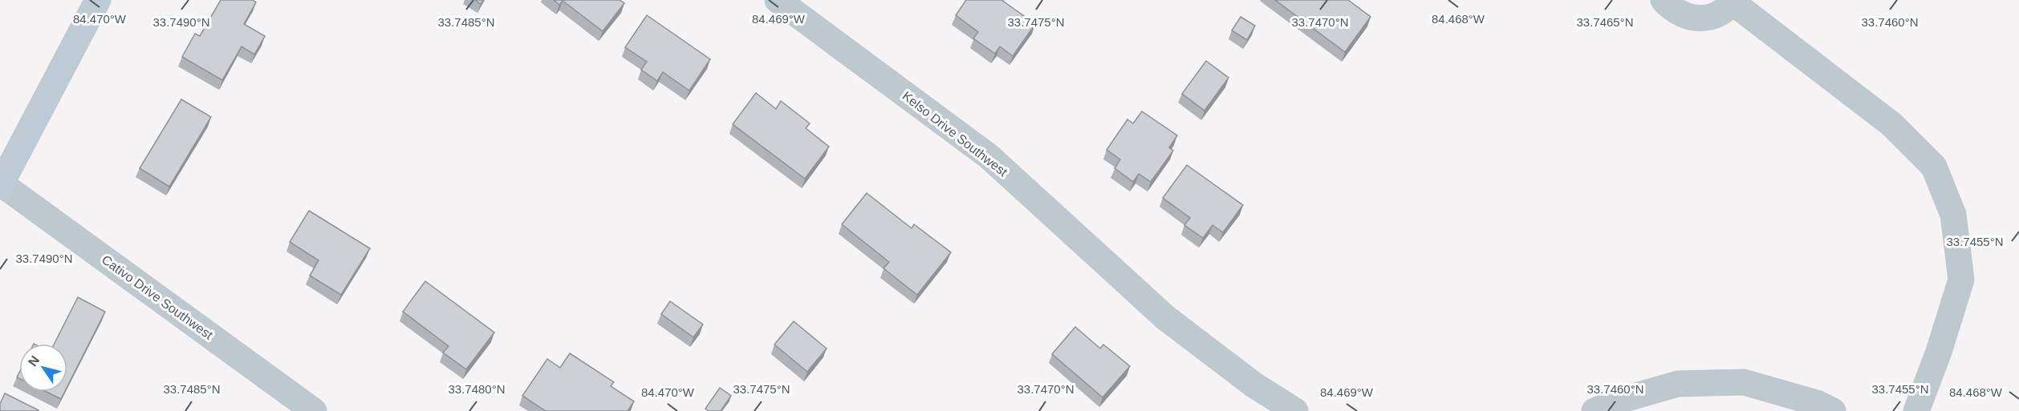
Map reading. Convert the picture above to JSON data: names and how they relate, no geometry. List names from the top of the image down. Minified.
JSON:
{"streets":{"street":["Kelso Drive Southwest","Cativo Drive Southwest"]},"north":"top left","coordinates":["84.468°W","84.470°W","84.469°W","33.7490°N","33.7485°N","33.7475°N","33.7470°N","33.7465°N","33.7460°N","33.7455°N","33.7480°N"]}
